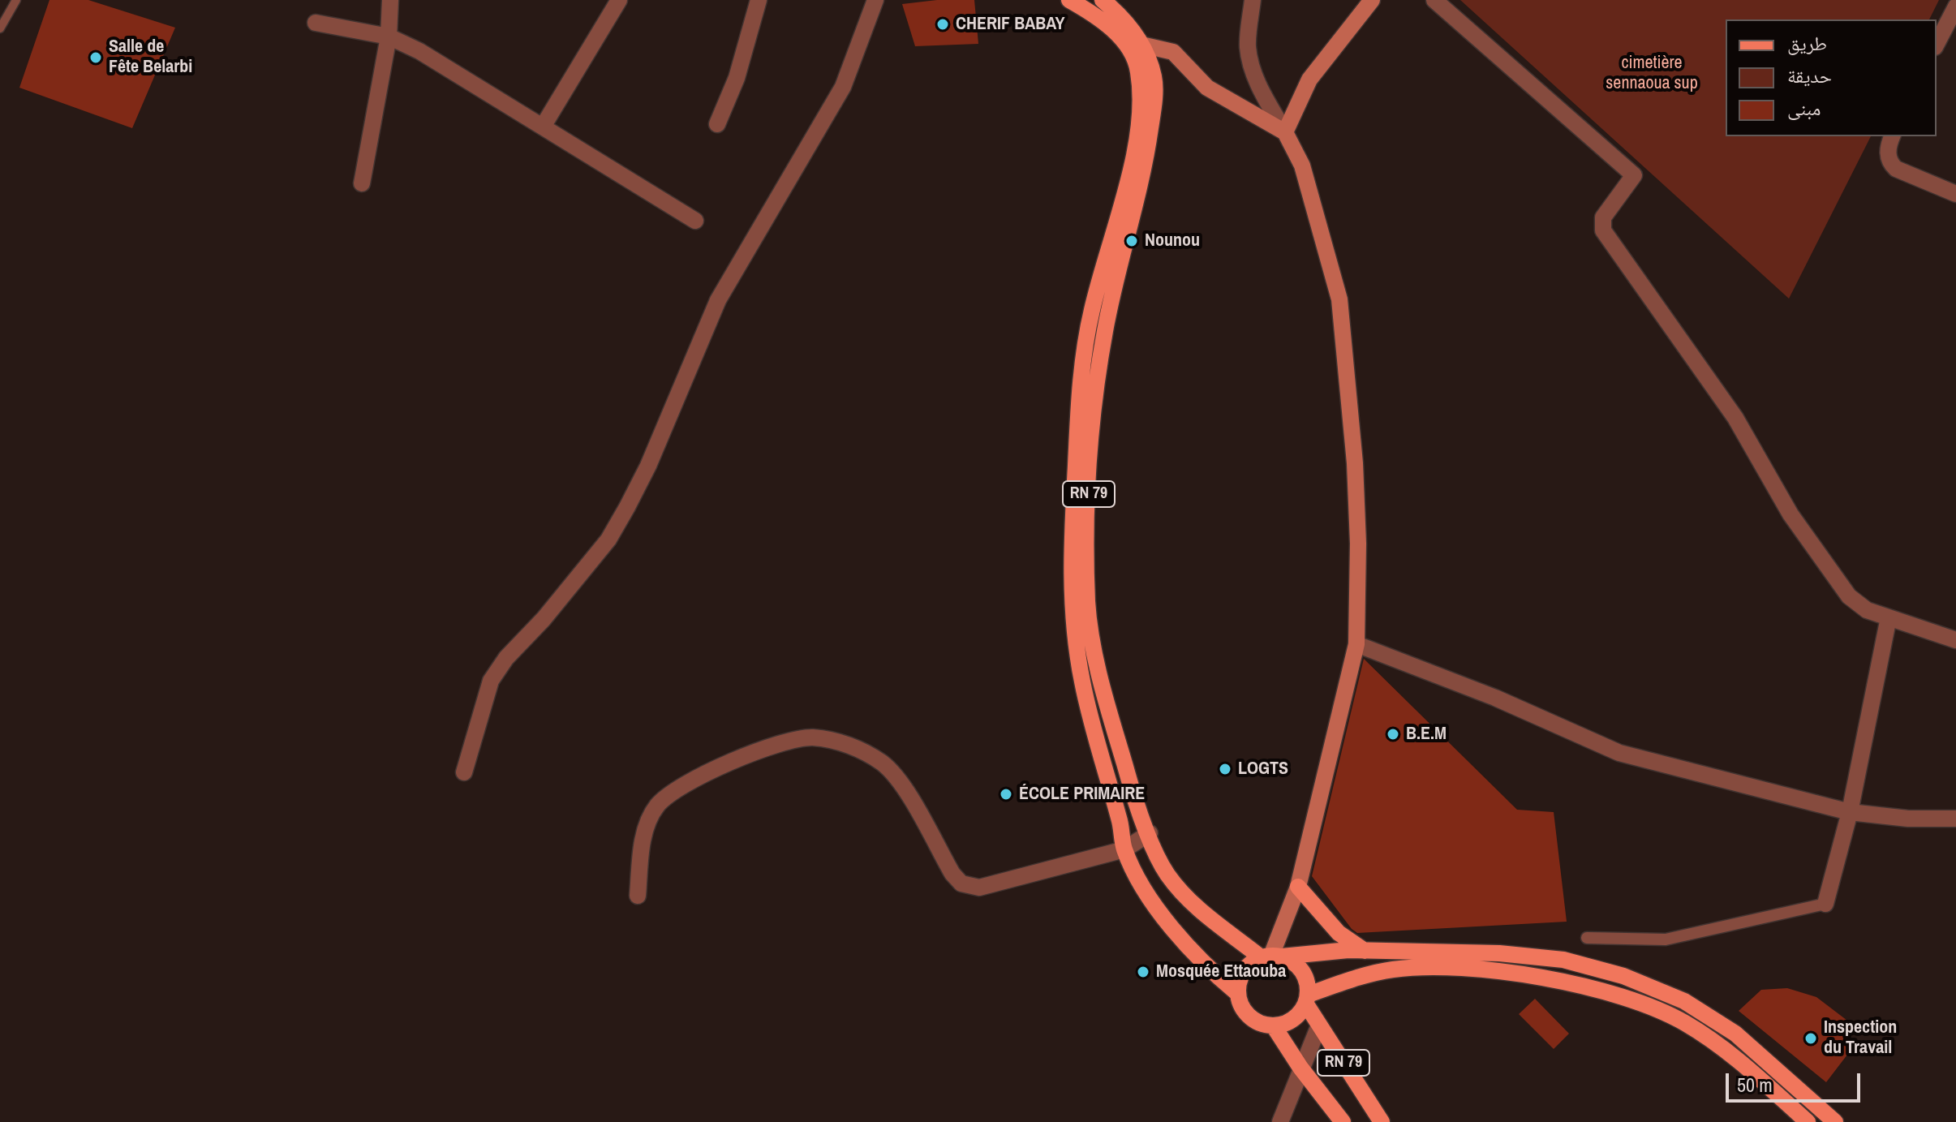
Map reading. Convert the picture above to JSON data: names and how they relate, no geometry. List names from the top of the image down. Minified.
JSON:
{"streets":{"main road":["RN 79"]},"parks":["cimetière sennaoua sup"],"places":["CHERIF BABAY","Salle de Fête Belarbi","Nounou","B.E.M","LOGTS","ÉCOLE PRIMAIRE","Mosquée Ettaouba","Inspection du Travail"],"legend":["طريق","حديقة","مبنى"],"scale_bar":"50 m"}
